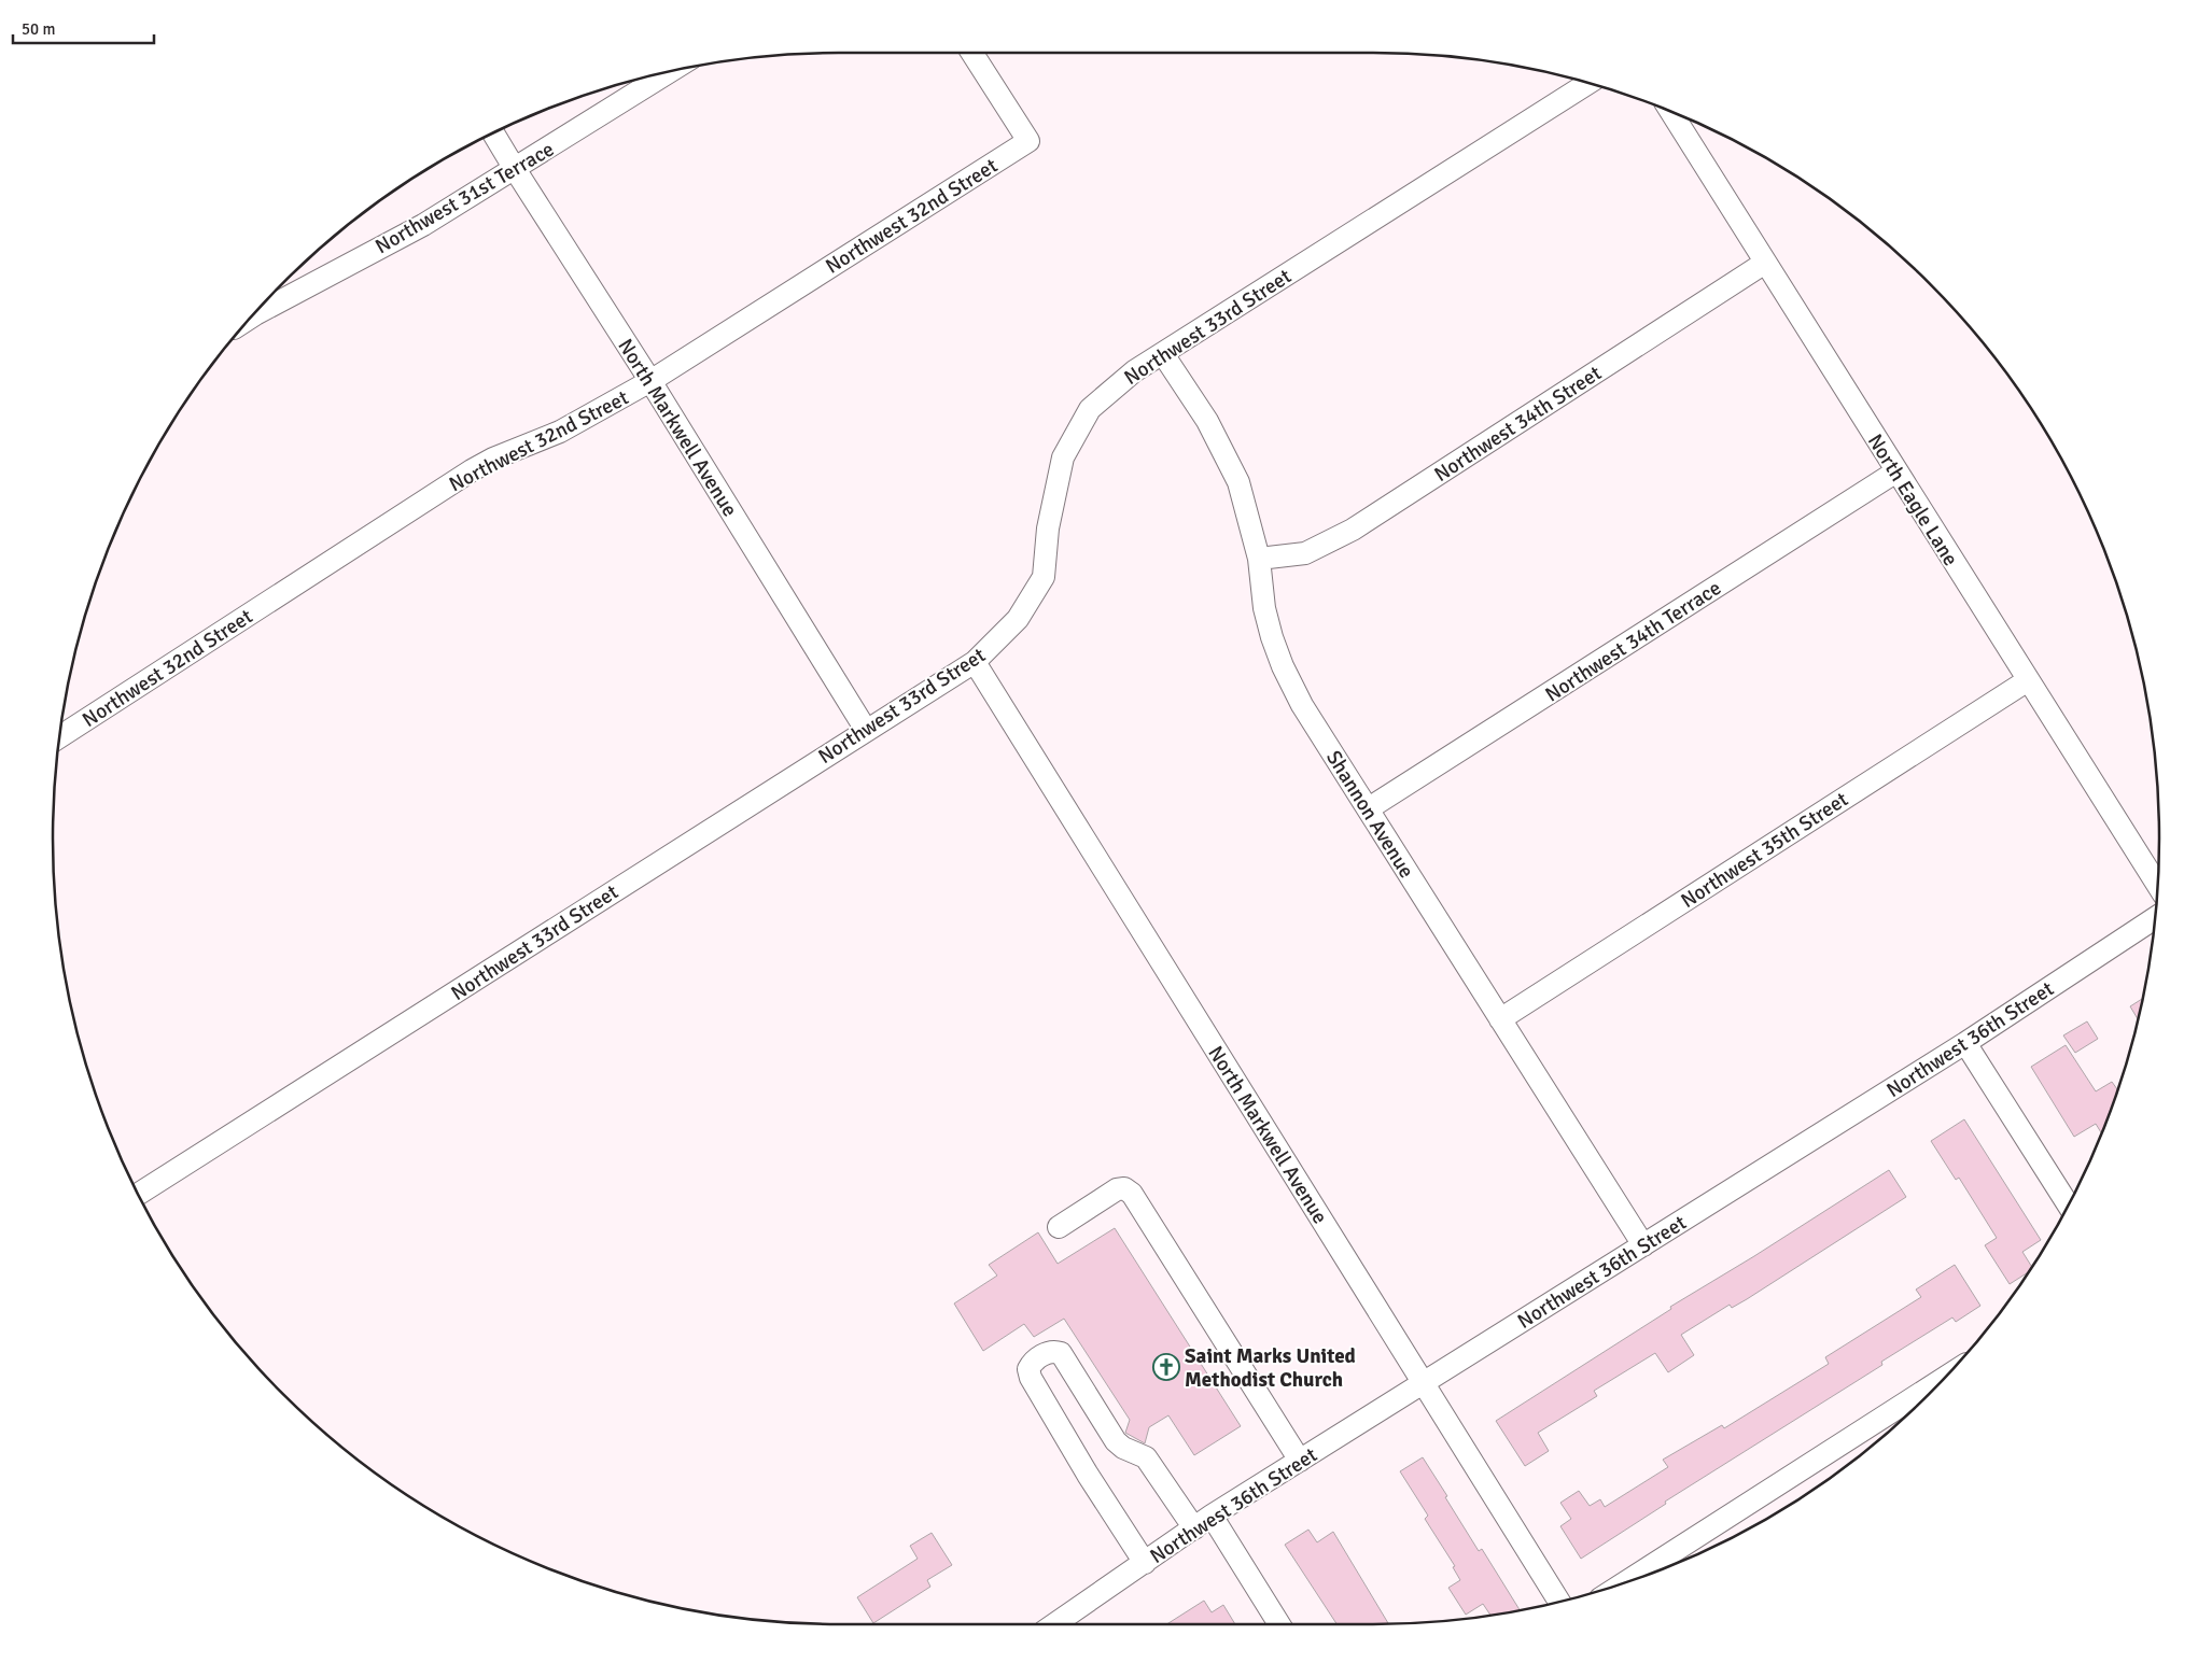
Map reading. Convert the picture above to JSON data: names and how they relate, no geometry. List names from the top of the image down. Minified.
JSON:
{"streets":{"street":["Northwest 31st Terrace","Northwest 32nd Street","Northwest 33rd Street","Northwest 34th Street","North Markwell Avenue","North Eagle Lane","Northwest 34th Terrace","Shannon Avenue","Northwest 35th Street","Northwest 36th Street"]},"crossings":[["Northwest 31st Terrace","North Markwell Avenue"],["Northwest 32nd Street","North Markwell Avenue"],["Northwest 33rd Street","North Markwell Avenue"],["Northwest 33rd Street","Shannon Avenue"],["Northwest 34th Street","North Eagle Lane"],["Northwest 34th Street","Shannon Avenue"],["North Markwell Avenue","Northwest 36th Street"],["North Eagle Lane","Northwest 34th Terrace"],["North Eagle Lane","Northwest 35th Street"],["Northwest 34th Terrace","Shannon Avenue"],["Shannon Avenue","Northwest 35th Street"],["Shannon Avenue","Northwest 36th Street"]],"places":{"church":["Saint Marks United Methodist Church"]},"scale_bar":"50 m"}
